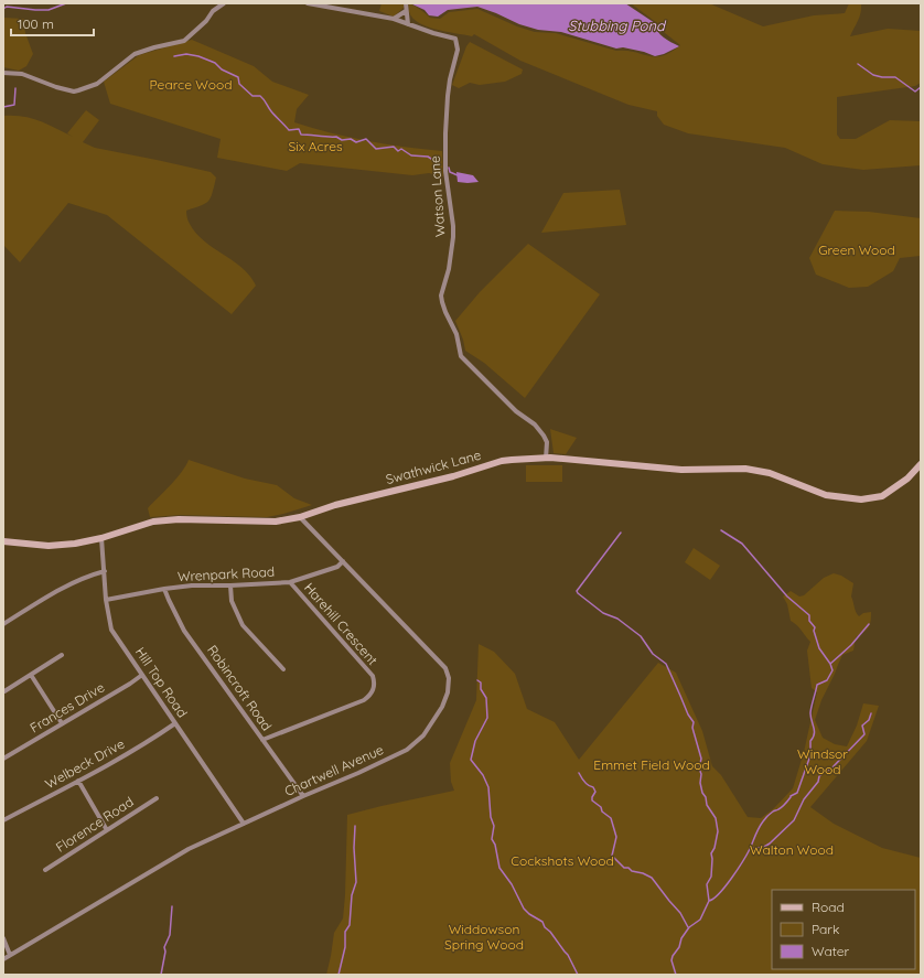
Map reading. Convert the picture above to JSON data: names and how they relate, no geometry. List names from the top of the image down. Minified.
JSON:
{"streets":{"street":["Watson Lane","Swathwick Lane","Wrenpark Road","Harehill Crescent","Hill Top Road","Robincroft Road","Frances Drive","Welbeck Drive","Chartwell Avenue","Florence Road"]},"crossings":[["Watson Lane","Swathwick Lane"],["Swathwick Lane","Hill Top Road"],["Swathwick Lane","Chartwell Avenue"],["Wrenpark Road","Harehill Crescent"],["Wrenpark Road","Hill Top Road"],["Wrenpark Road","Robincroft Road"],["Wrenpark Road","Chartwell Avenue"],["Harehill Crescent","Robincroft Road"],["Hill Top Road","Frances Drive"],["Hill Top Road","Welbeck Drive"],["Hill Top Road","Chartwell Avenue"],["Robincroft Road","Chartwell Avenue"]],"water":["Stubbing Pond"],"parks":["Pearce Wood","Six Acres","Green Wood","Windsor Wood","Emmet Field Wood","Walton Wood","Cockshots Wood","Widdowson Spring Wood"],"legend":["Road","Park","Water"],"scale_bar":"100 m"}
